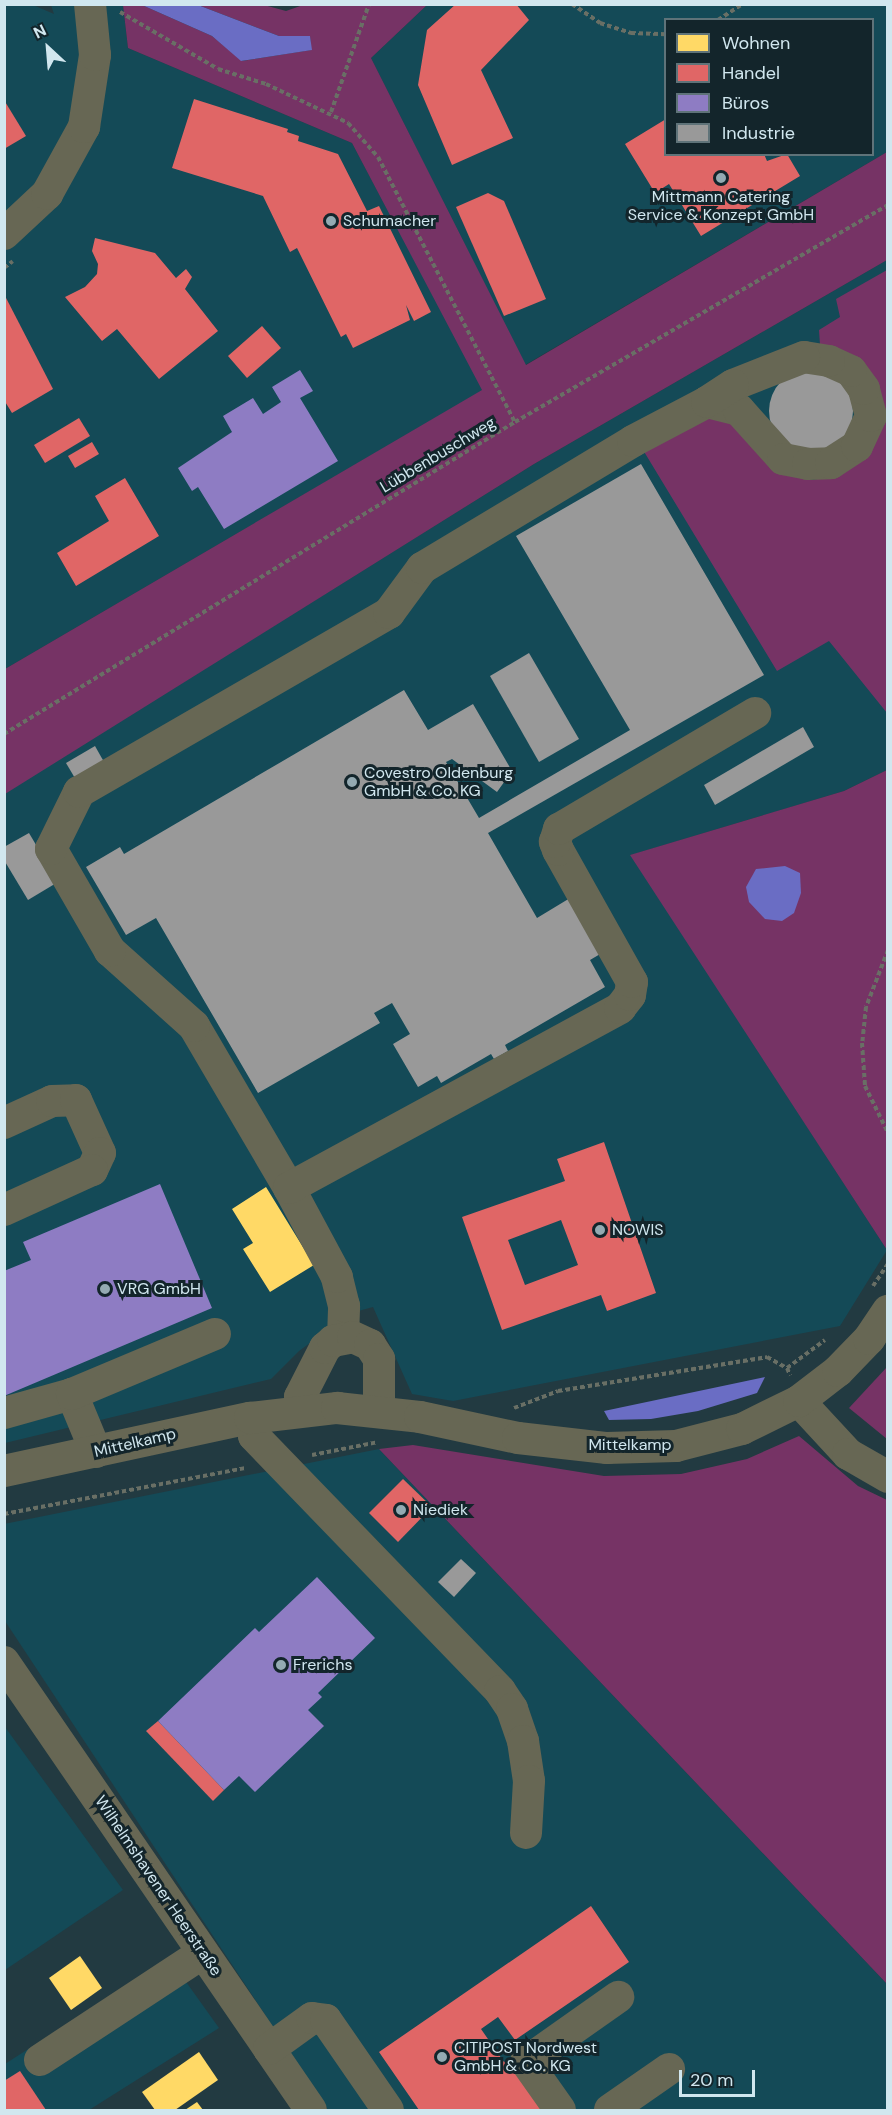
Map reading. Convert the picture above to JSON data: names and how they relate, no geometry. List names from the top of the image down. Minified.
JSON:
{"streets":{"street":["Mittelkamp","Wilhelmshavener Heerstraße"],"path":["Lübbenbuschweg"]},"places":["Mittmann Catering Service & Konzept GmbH","Schumacher","Covestro Oldenburg GmbH & Co. KG","NOWIS","VRG GmbH","Niediek","Frerichs","CITIPOST Nordwest GmbH & Co. KG"],"legend":["Wohnen","Handel","Büros","Industrie"],"scale_bar":"20 m","north":"top left"}
